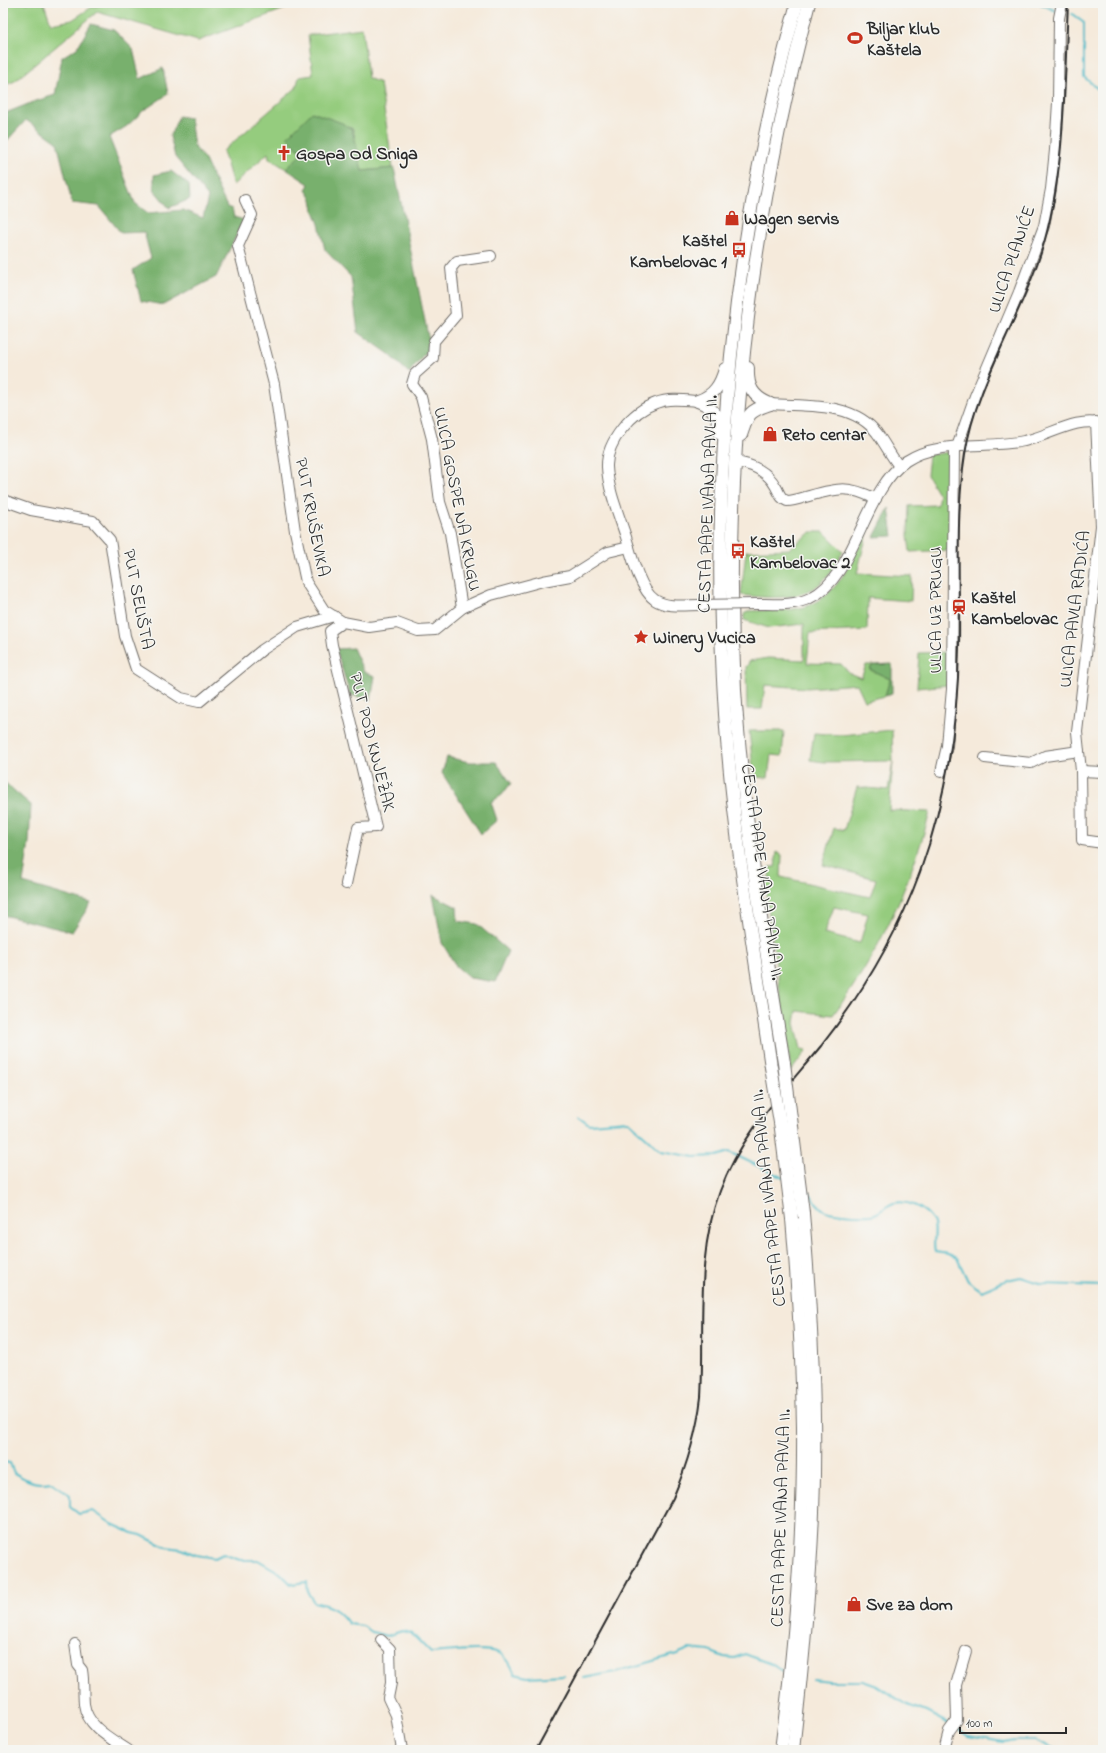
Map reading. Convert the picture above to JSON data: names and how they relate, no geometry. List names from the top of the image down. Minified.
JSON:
{"streets":{"main road":["CESTA PAPE IVANA PAVLA II."],"street":["ULICA PLANIĆE","ULICA GOSPE NA KRUGU","PUT KRUŠEVIKA","PUT SELIŠTA","ULICA PAVLA RADIĆA","ULICA UZ PRUGU","PUT POD KNJEŽAK"]},"crossings":[["ULICA PLANIĆE","ULICA UZ PRUGU"],["ULICA GOSPE NA KRUGU","PUT KRUŠEVIKA"],["PUT KRUŠEVIKA","PUT SELIŠTA"],["PUT KRUŠEVIKA","PUT POD KNJEŽAK"]],"places":{"sports":["Biljar klub Kaštela"],"church":["Gospa Od Sniga"],"shop":["Wagen servis","Reto centar","Sve za dom"],"bus stop":["Kaštel Kambelovac 1","Kaštel Kambelovac 2"],"station":["Kaštel Kambelovac"],"place":["Winery Vucica"]},"scale_bar":"100 m"}
